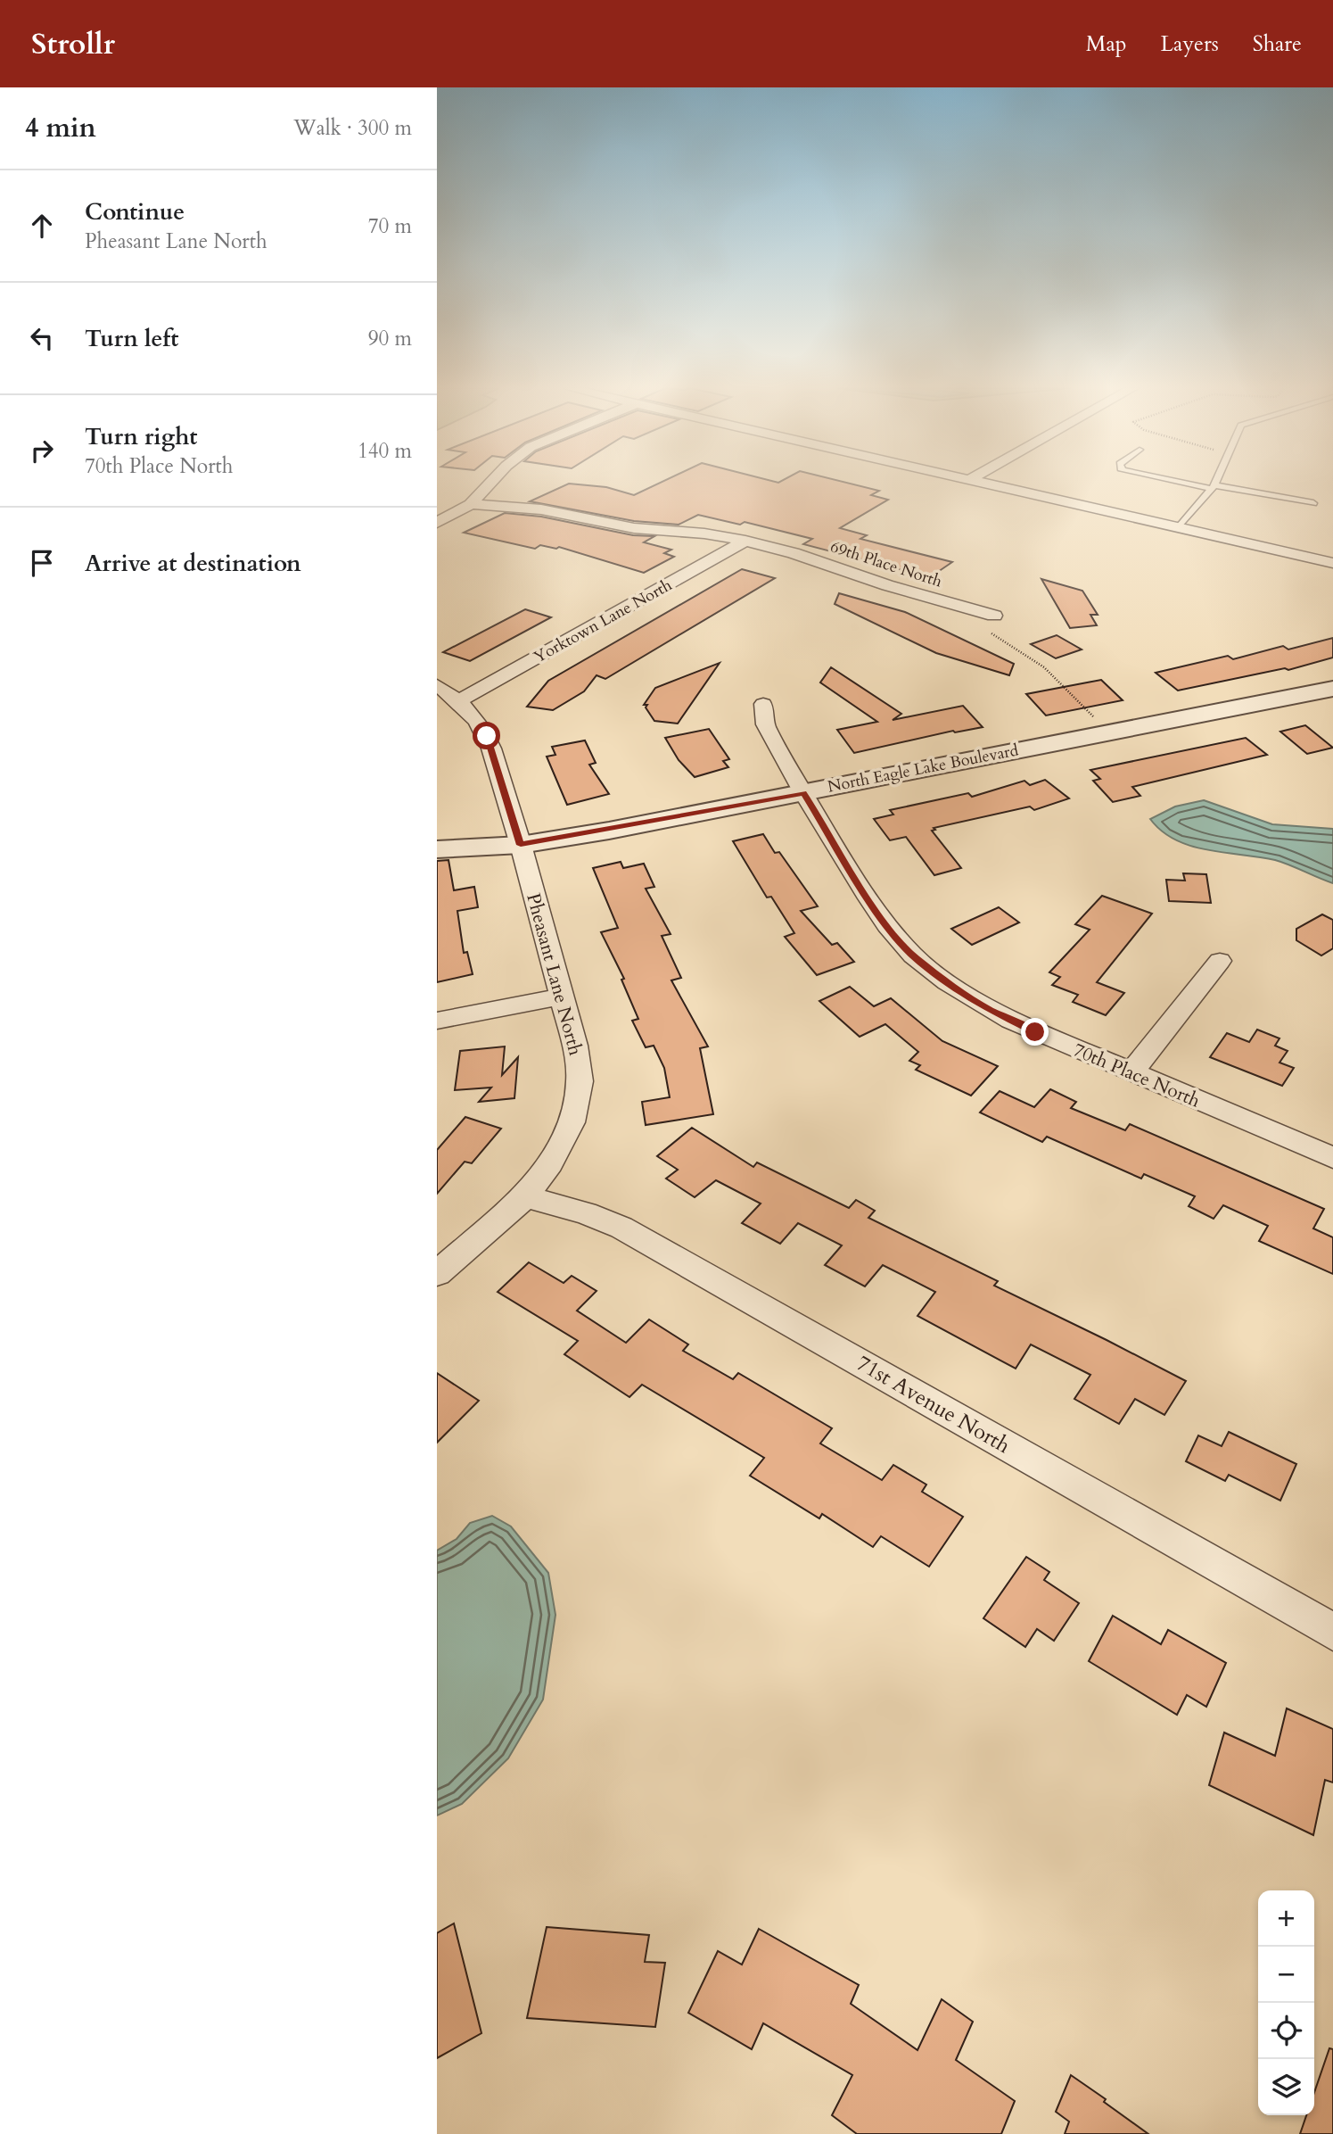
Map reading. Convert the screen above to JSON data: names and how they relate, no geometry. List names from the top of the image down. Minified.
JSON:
{"streets":{"street":["69th Place North","Yorktown Lane North","North Eagle Lake Boulevard","Pheasant Lane North","70th Place North","71st Avenue North"]},"crossings":[["69th Place North","Yorktown Lane North"],["Yorktown Lane North","Pheasant Lane North"],["North Eagle Lake Boulevard","Pheasant Lane North"],["North Eagle Lake Boulevard","70th Place North"],["Pheasant Lane North","71st Avenue North"]],"page":{"header":"Strollr","nav":["Map","Layers","Share"],"heading":["4 min","Walk · 300 m"],"list":[["Continue","Pheasant Lane North","70 m"],["Turn left","90 m"],["Turn right","70th Place North","140 m"],"Arrive at destination"],"map_buttons":["+","−"]}}
